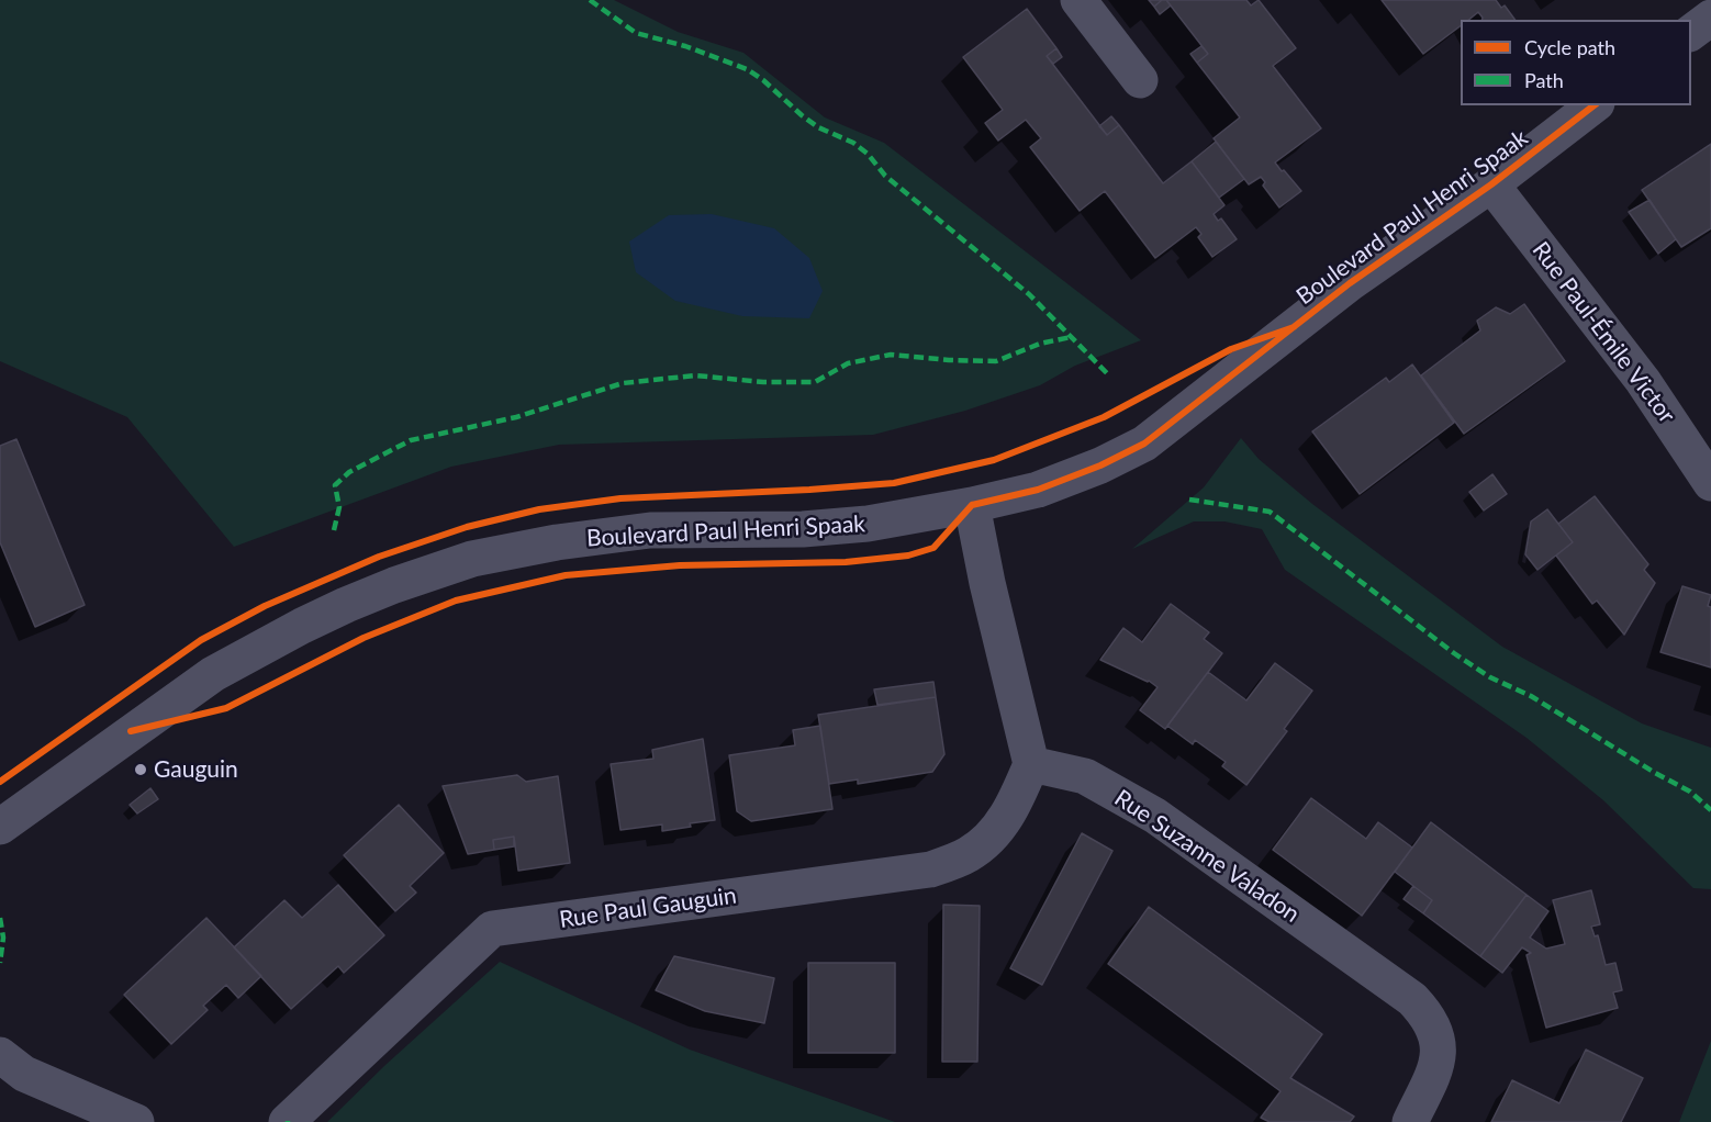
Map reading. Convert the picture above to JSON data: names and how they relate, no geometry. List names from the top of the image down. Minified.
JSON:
{"streets":{"street":["Boulevard Paul Henri Spaak","Rue Paul-Émile Victor","Rue Suzanne Valadon","Rue Paul Gauguin"]},"crossings":[["Boulevard Paul Henri Spaak","Rue Paul-Émile Victor"],["Rue Suzanne Valadon","Rue Paul Gauguin"]],"places":["Gauguin"],"legend":["Cycle path","Path"]}
